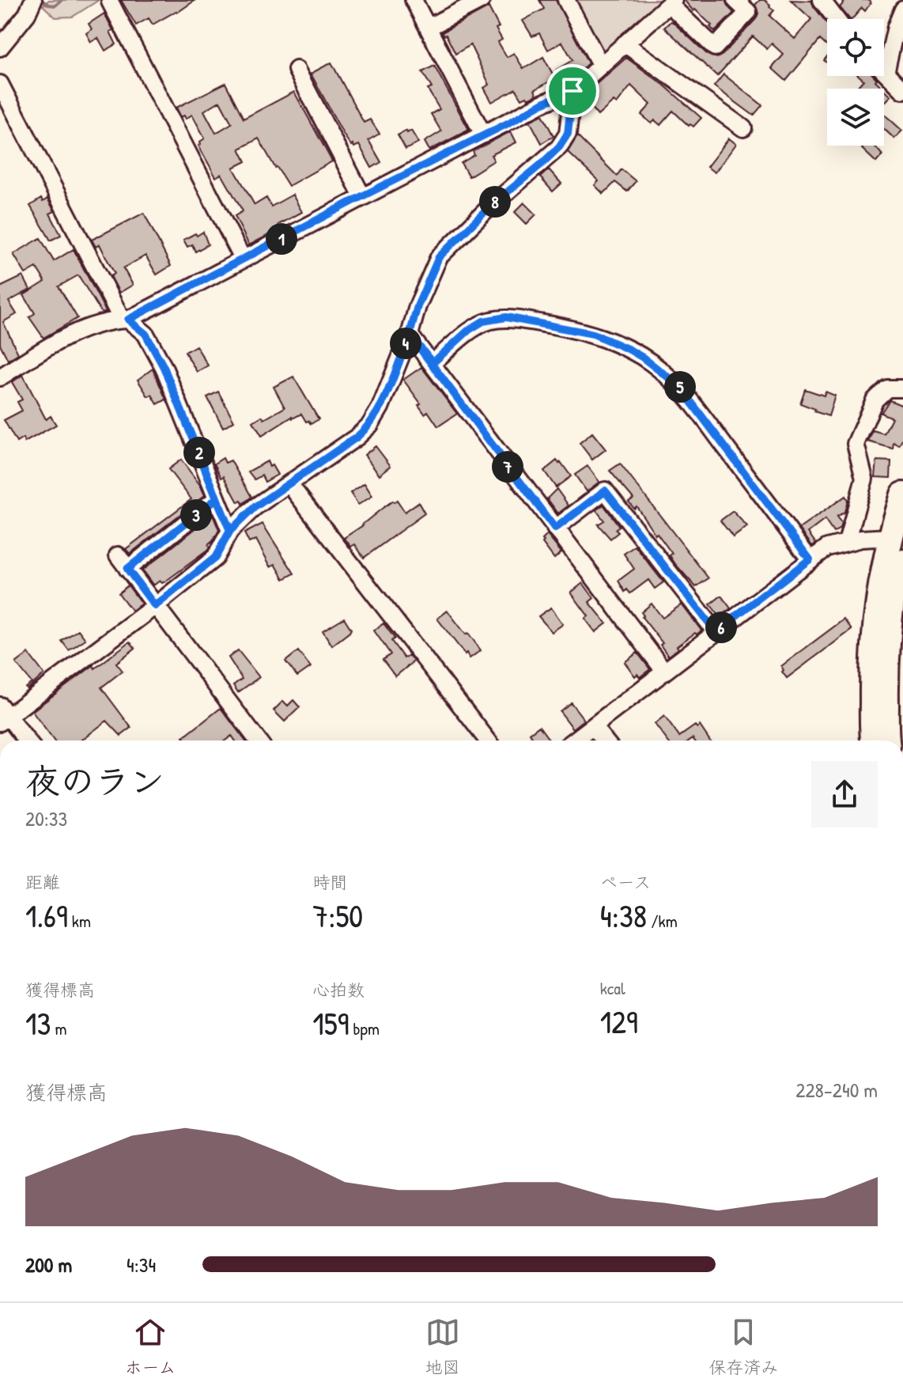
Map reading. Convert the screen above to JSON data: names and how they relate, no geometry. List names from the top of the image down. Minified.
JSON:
{"page":{"pins":["8","1","4","5","2","7","3","6"],"heading":["夜のラン","20:33"],"stats":[["距離","1.69 km"],["時間","7:50"],["ペース","4:38 /km"],["獲得標高","13 m"],["心拍数","159 bpm"],["kcal","129"]],"chart":["獲得標高","228–240 m"],"list":[{"name":"200 m","note":"4:34"}],"tabs":["ホーム","地図","保存済み"]}}
